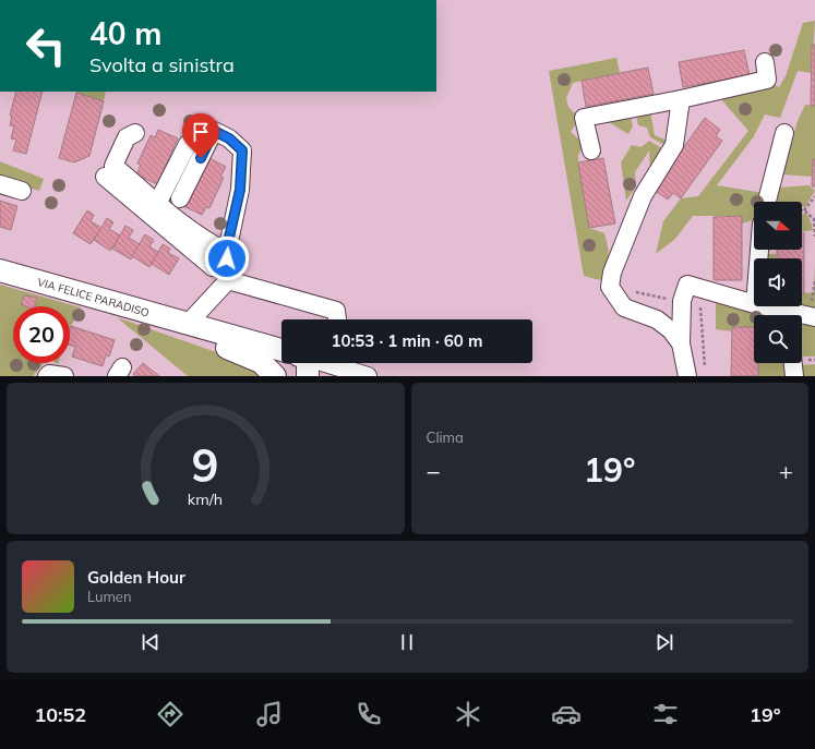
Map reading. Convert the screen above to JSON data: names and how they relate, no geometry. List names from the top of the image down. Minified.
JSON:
{"streets":{"main road":["VIA FELICE PARADISO"]},"north":"right","page":{"turn":["40 m","Svolta a sinistra"],"limit":"20","trip":"10:53 · 1 min · 60 m","tile":"Clima","heat":["−","19°","+"],"song":["Golden Hour","Lumen"],"tabs":["10:52","19°"],"gauge":["9","km/h"]}}
